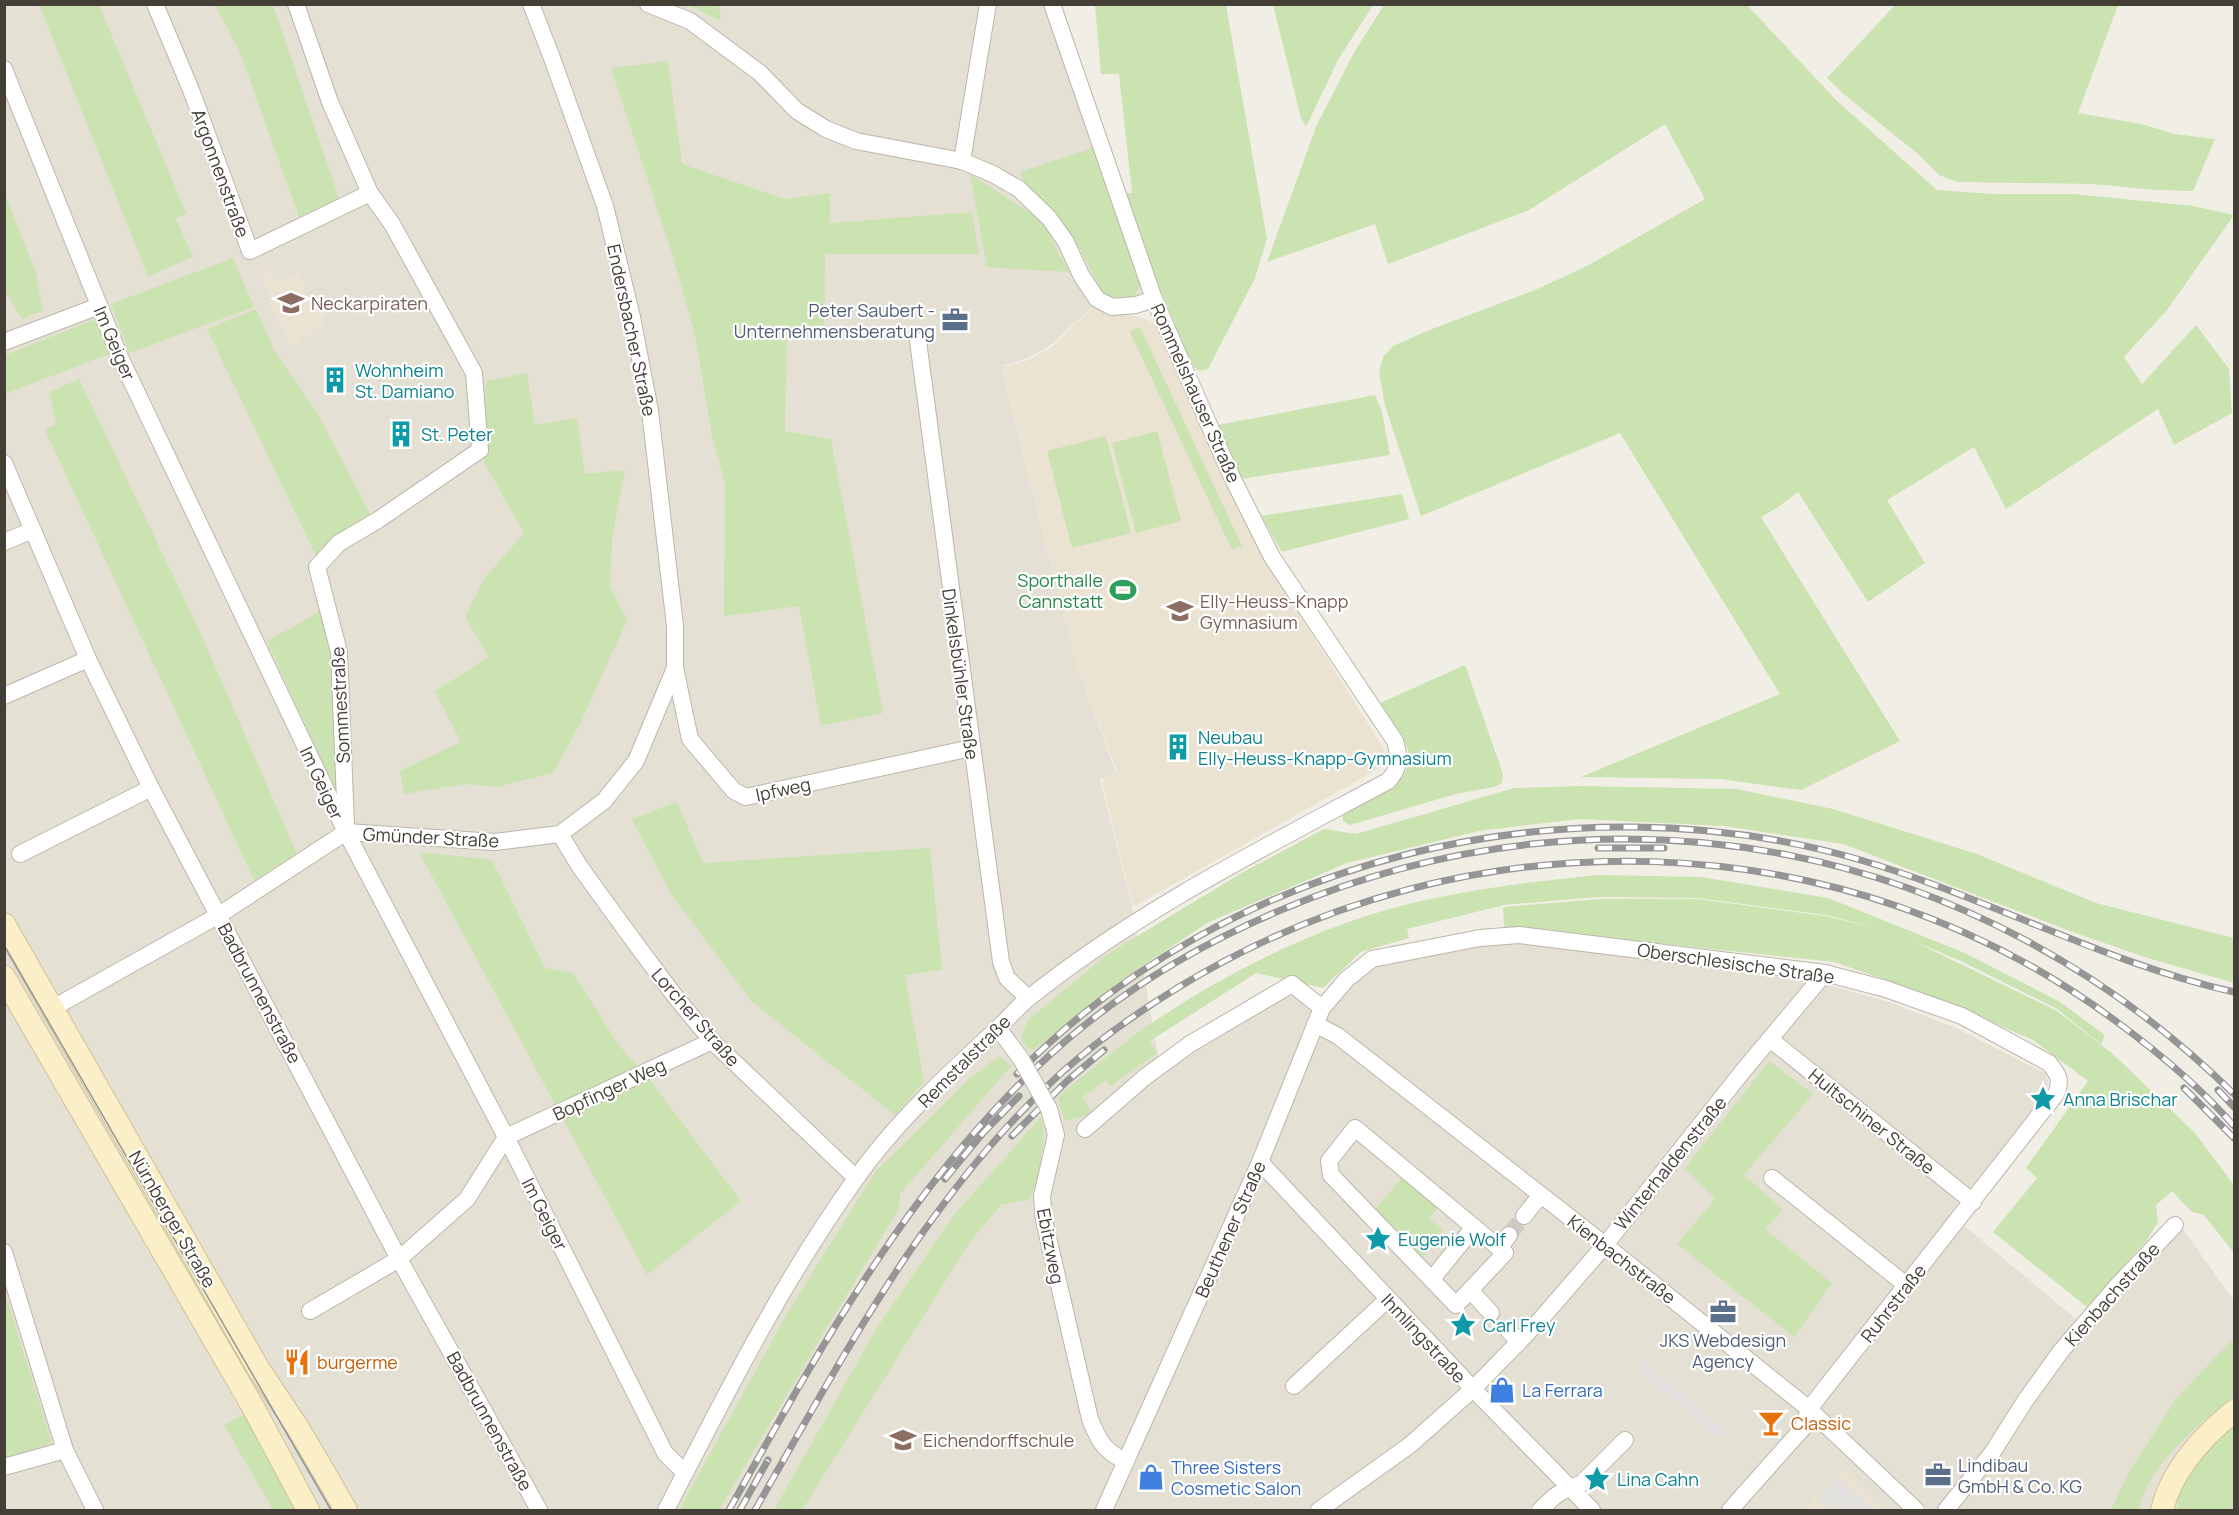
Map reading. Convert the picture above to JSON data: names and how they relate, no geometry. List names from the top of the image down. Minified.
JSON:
{"streets":{"main road":["Nürnberger Straße"],"street":["Argonnenstraße","Endersbacher Straße","Im Geiger","Rommelshauser Straße","Dinkelsbühler Straße","Sommestraße","Ipfweg","Gmünder Straße","Oberschlesische Straße","Badbrunnenstraße","Lorcher Straße","Remstalstraße","Bopfinger Weg","Hultschiner Straße","Winterhaldenstraße","Beuthener Straße","Ebitzweg","Kienbachstraße","Ruhrstraße","Ihmlingstraße"]},"crossings":[["Argonnenstraße","Sommestraße"],["Endersbacher Straße","Ipfweg"],["Endersbacher Straße","Gmünder Straße"],["Im Geiger","Sommestraße"],["Im Geiger","Gmünder Straße"],["Im Geiger","Remstalstraße"],["Im Geiger","Bopfinger Weg"],["Rommelshauser Straße","Remstalstraße"],["Dinkelsbühler Straße","Ipfweg"],["Dinkelsbühler Straße","Remstalstraße"],["Sommestraße","Gmünder Straße"],["Ipfweg","Gmünder Straße"],["Gmünder Straße","Lorcher Straße"],["Oberschlesische Straße","Winterhaldenstraße"],["Oberschlesische Straße","Beuthener Straße"],["Oberschlesische Straße","Ruhrstraße"],["Lorcher Straße","Remstalstraße"],["Lorcher Straße","Bopfinger Weg"],["Remstalstraße","Ebitzweg"],["Hultschiner Straße","Winterhaldenstraße"],["Hultschiner Straße","Ruhrstraße"],["Winterhaldenstraße","Kienbachstraße"],["Winterhaldenstraße","Ihmlingstraße"],["Beuthener Straße","Ebitzweg"],["Beuthener Straße","Kienbachstraße"],["Beuthener Straße","Ihmlingstraße"],["Kienbachstraße","Ruhrstraße"]],"places":{"school or university":["Neckarpiraten","Elly-Heuss-Knapp Gymnasium","Eichendorffschule"],"office":["Peter Saubert - Unternehmensberatung","JKS Webdesign Agency","Lindibau GmbH & Co. KG"],"building":["Wohnheim St. Damiano","St. Peter","Neubau Elly-Heuss-Knapp-Gymnasium"],"sports":["Sporthalle Cannstatt"],"place":["Anna Brischar","Eugenie Wolf","Carl Frey","Lina Cahn"],"restaurant":["burgerme"],"shop":["La Ferrara","Three Sisters Cosmetic Salon"],"bar":["Classic"]}}
